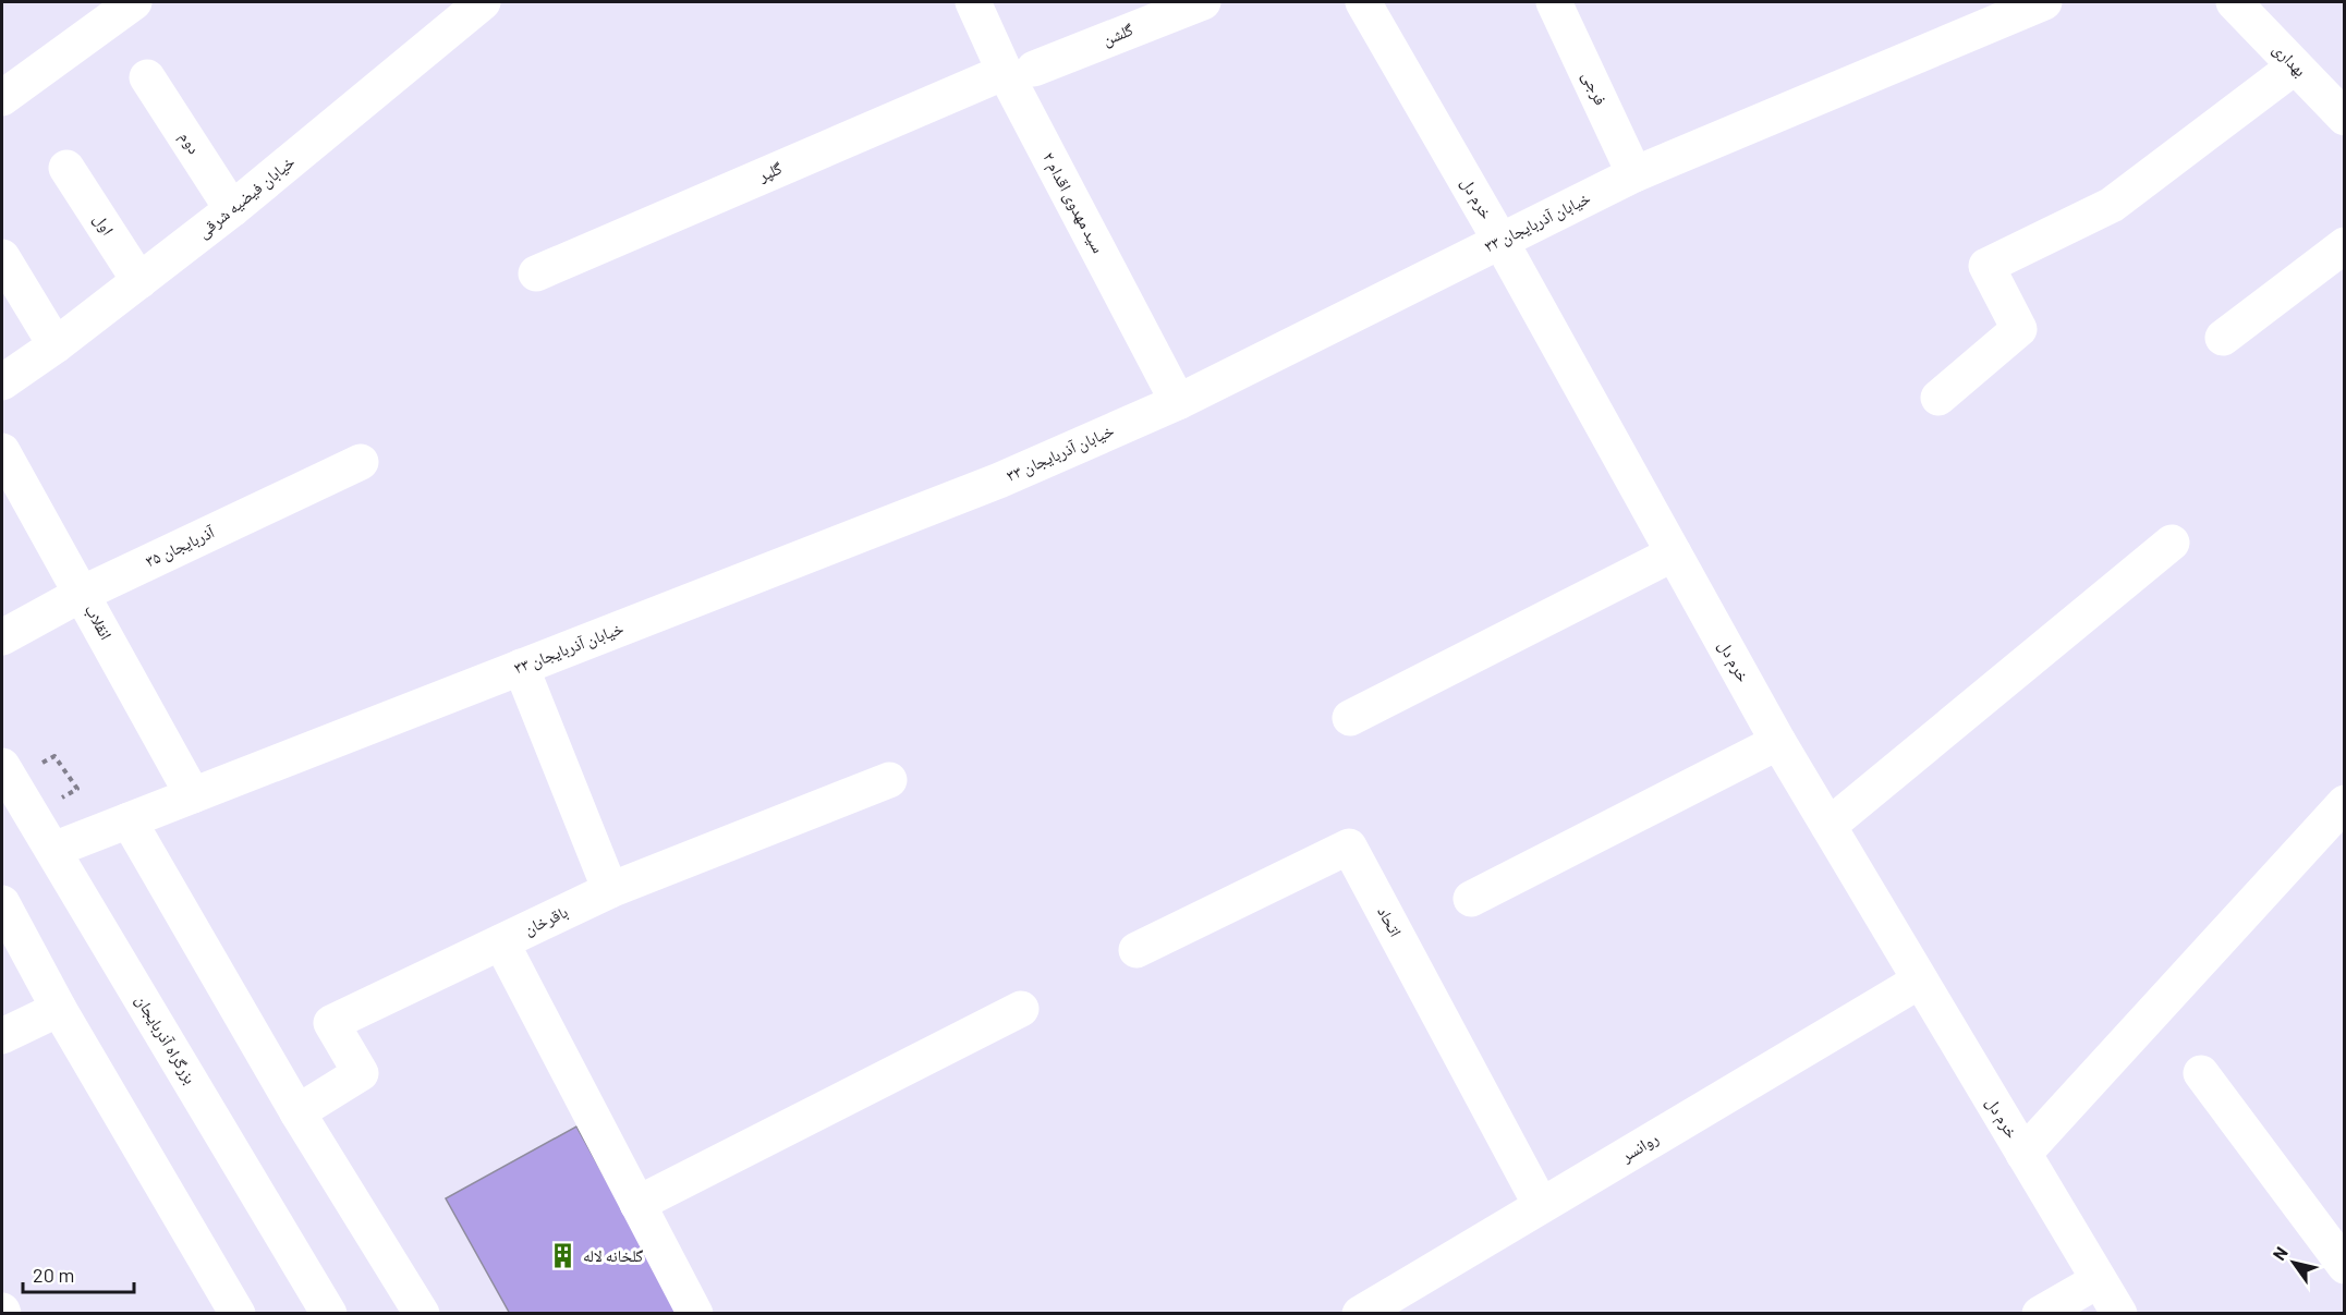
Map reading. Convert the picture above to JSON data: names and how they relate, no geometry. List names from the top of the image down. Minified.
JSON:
{"streets":{"main road":["گلشن","بهداری","فرجی","دوم","گلپر","خیابان فیضیه شرقی","خرم دل","سید مهدوی اقدام ۲","خیابان آذربایجان ۳۳","اول","آذربایجان ۳۵","انقلاب","باقرخان","اتحاد","بزرگراه آذربایجان","روانسر"]},"crossings":[["گلشن","گلپر"],["گلشن","سید مهدوی اقدام ۲"],["فرجی","خیابان آذربایجان ۳۳"],["دوم","خیابان فیضیه شرقی"],["گلپر","سید مهدوی اقدام ۲"],["خیابان فیضیه شرقی","اول"],["خرم دل","خیابان آذربایجان ۳۳"],["خرم دل","روانسر"],["سید مهدوی اقدام ۲","خیابان آذربایجان ۳۳"],["خیابان آذربایجان ۳۳","انقلاب"],["خیابان آذربایجان ۳۳","بزرگراه آذربایجان"],["آذربایجان ۳۵","انقلاب"],["اتحاد","روانسر"]],"places":{"building":["گلخانه لاله"]},"scale_bar":"20 m","north":"top left"}
